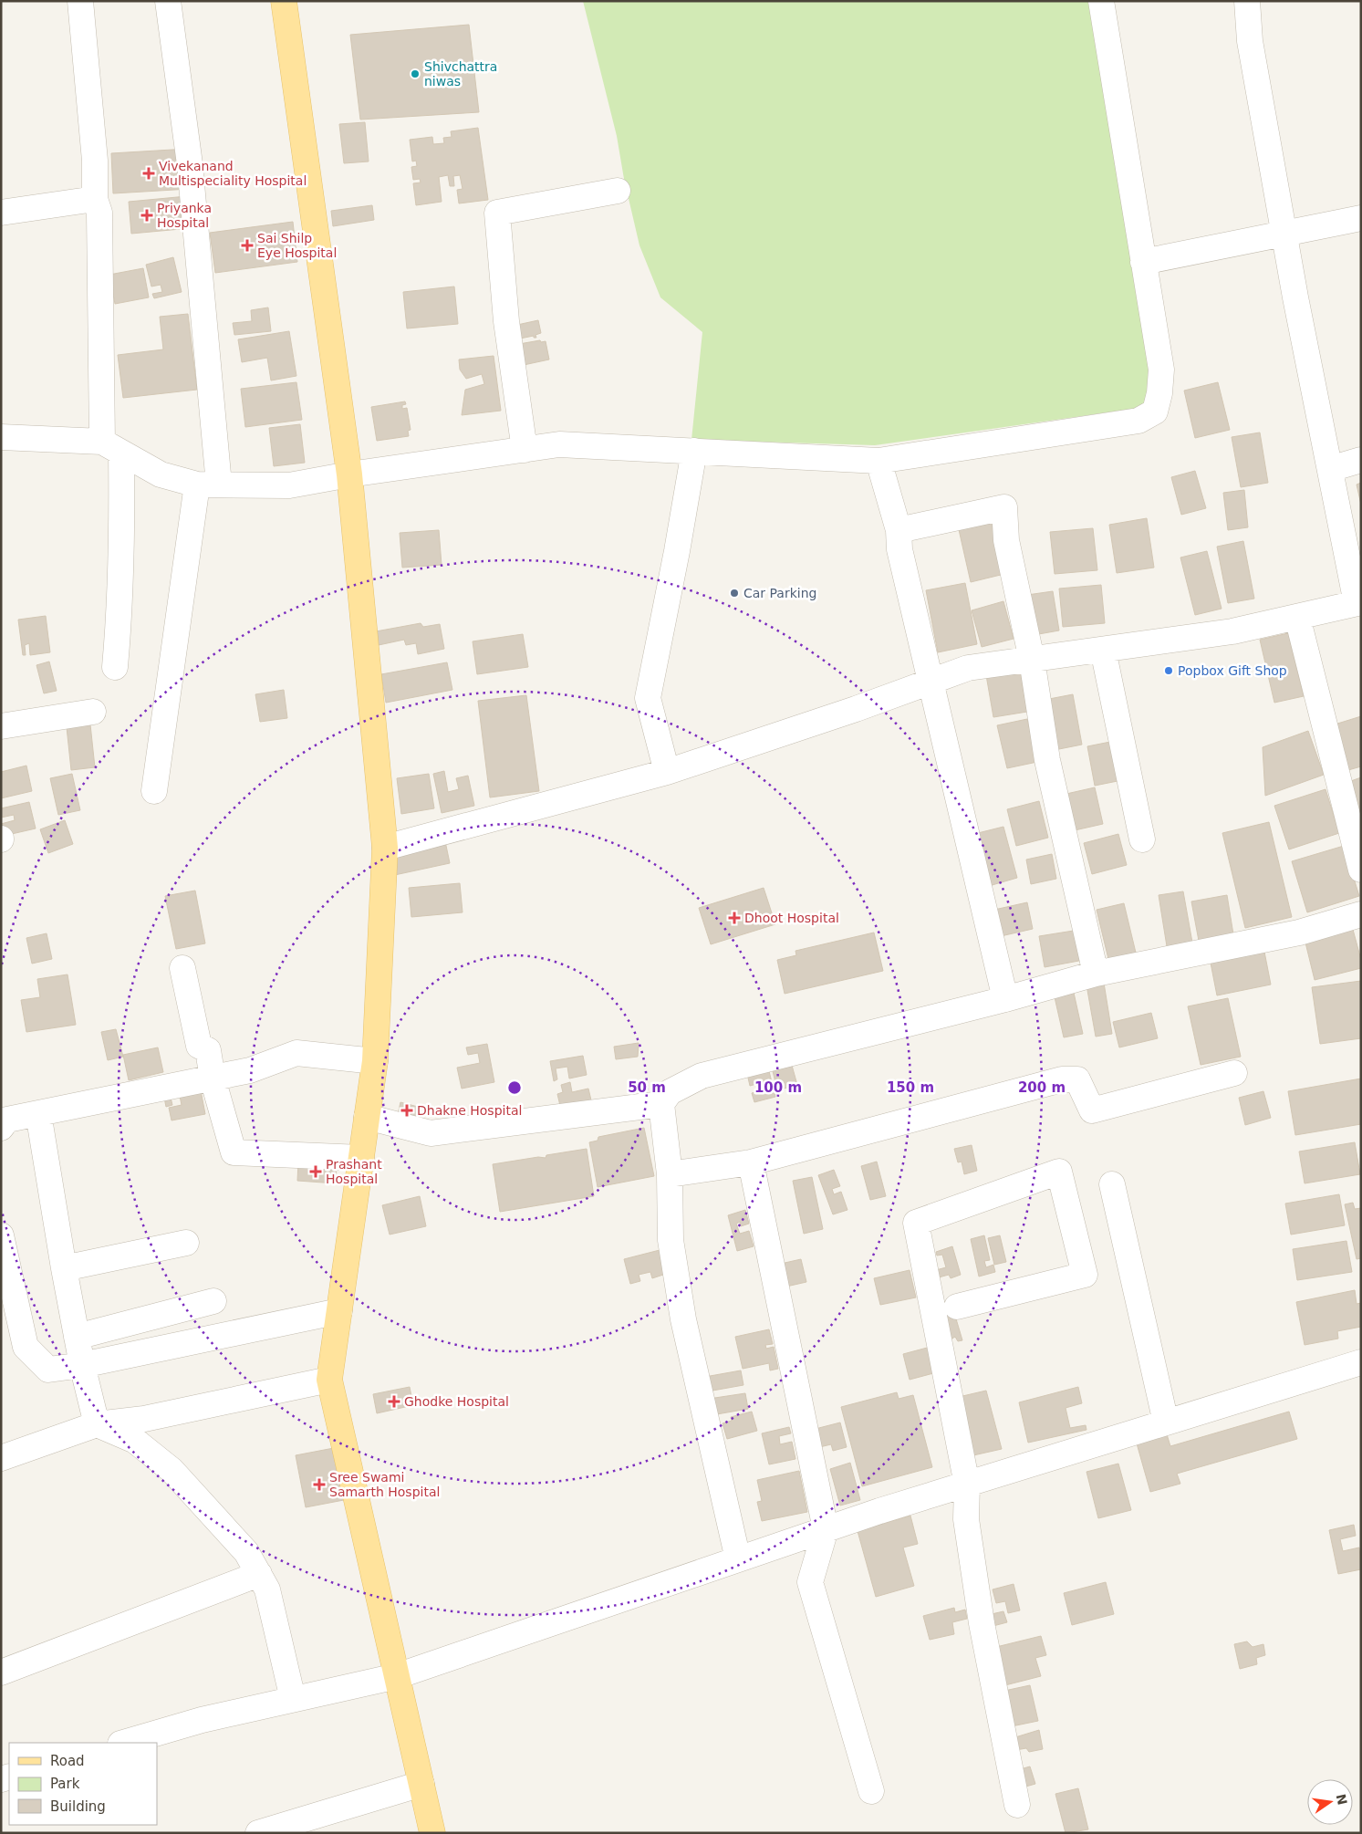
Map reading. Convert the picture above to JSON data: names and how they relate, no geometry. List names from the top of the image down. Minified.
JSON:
{"places":{"other":["Shivchattra niwas","Car Parking","Popbox Gift Shop"],"health":["Vivekanand Multispeciality Hospital","Priyanka Hospital","Sai Shilp Eye Hospital","Dhoot Hospital","Dhakne Hospital","Prashant Hospital","Ghodke Hospital","Sree Swami Samarth Hospital"]},"legend":["Road","Park","Building"],"north":"right","rings":["50 m","100 m","150 m","200 m"]}
